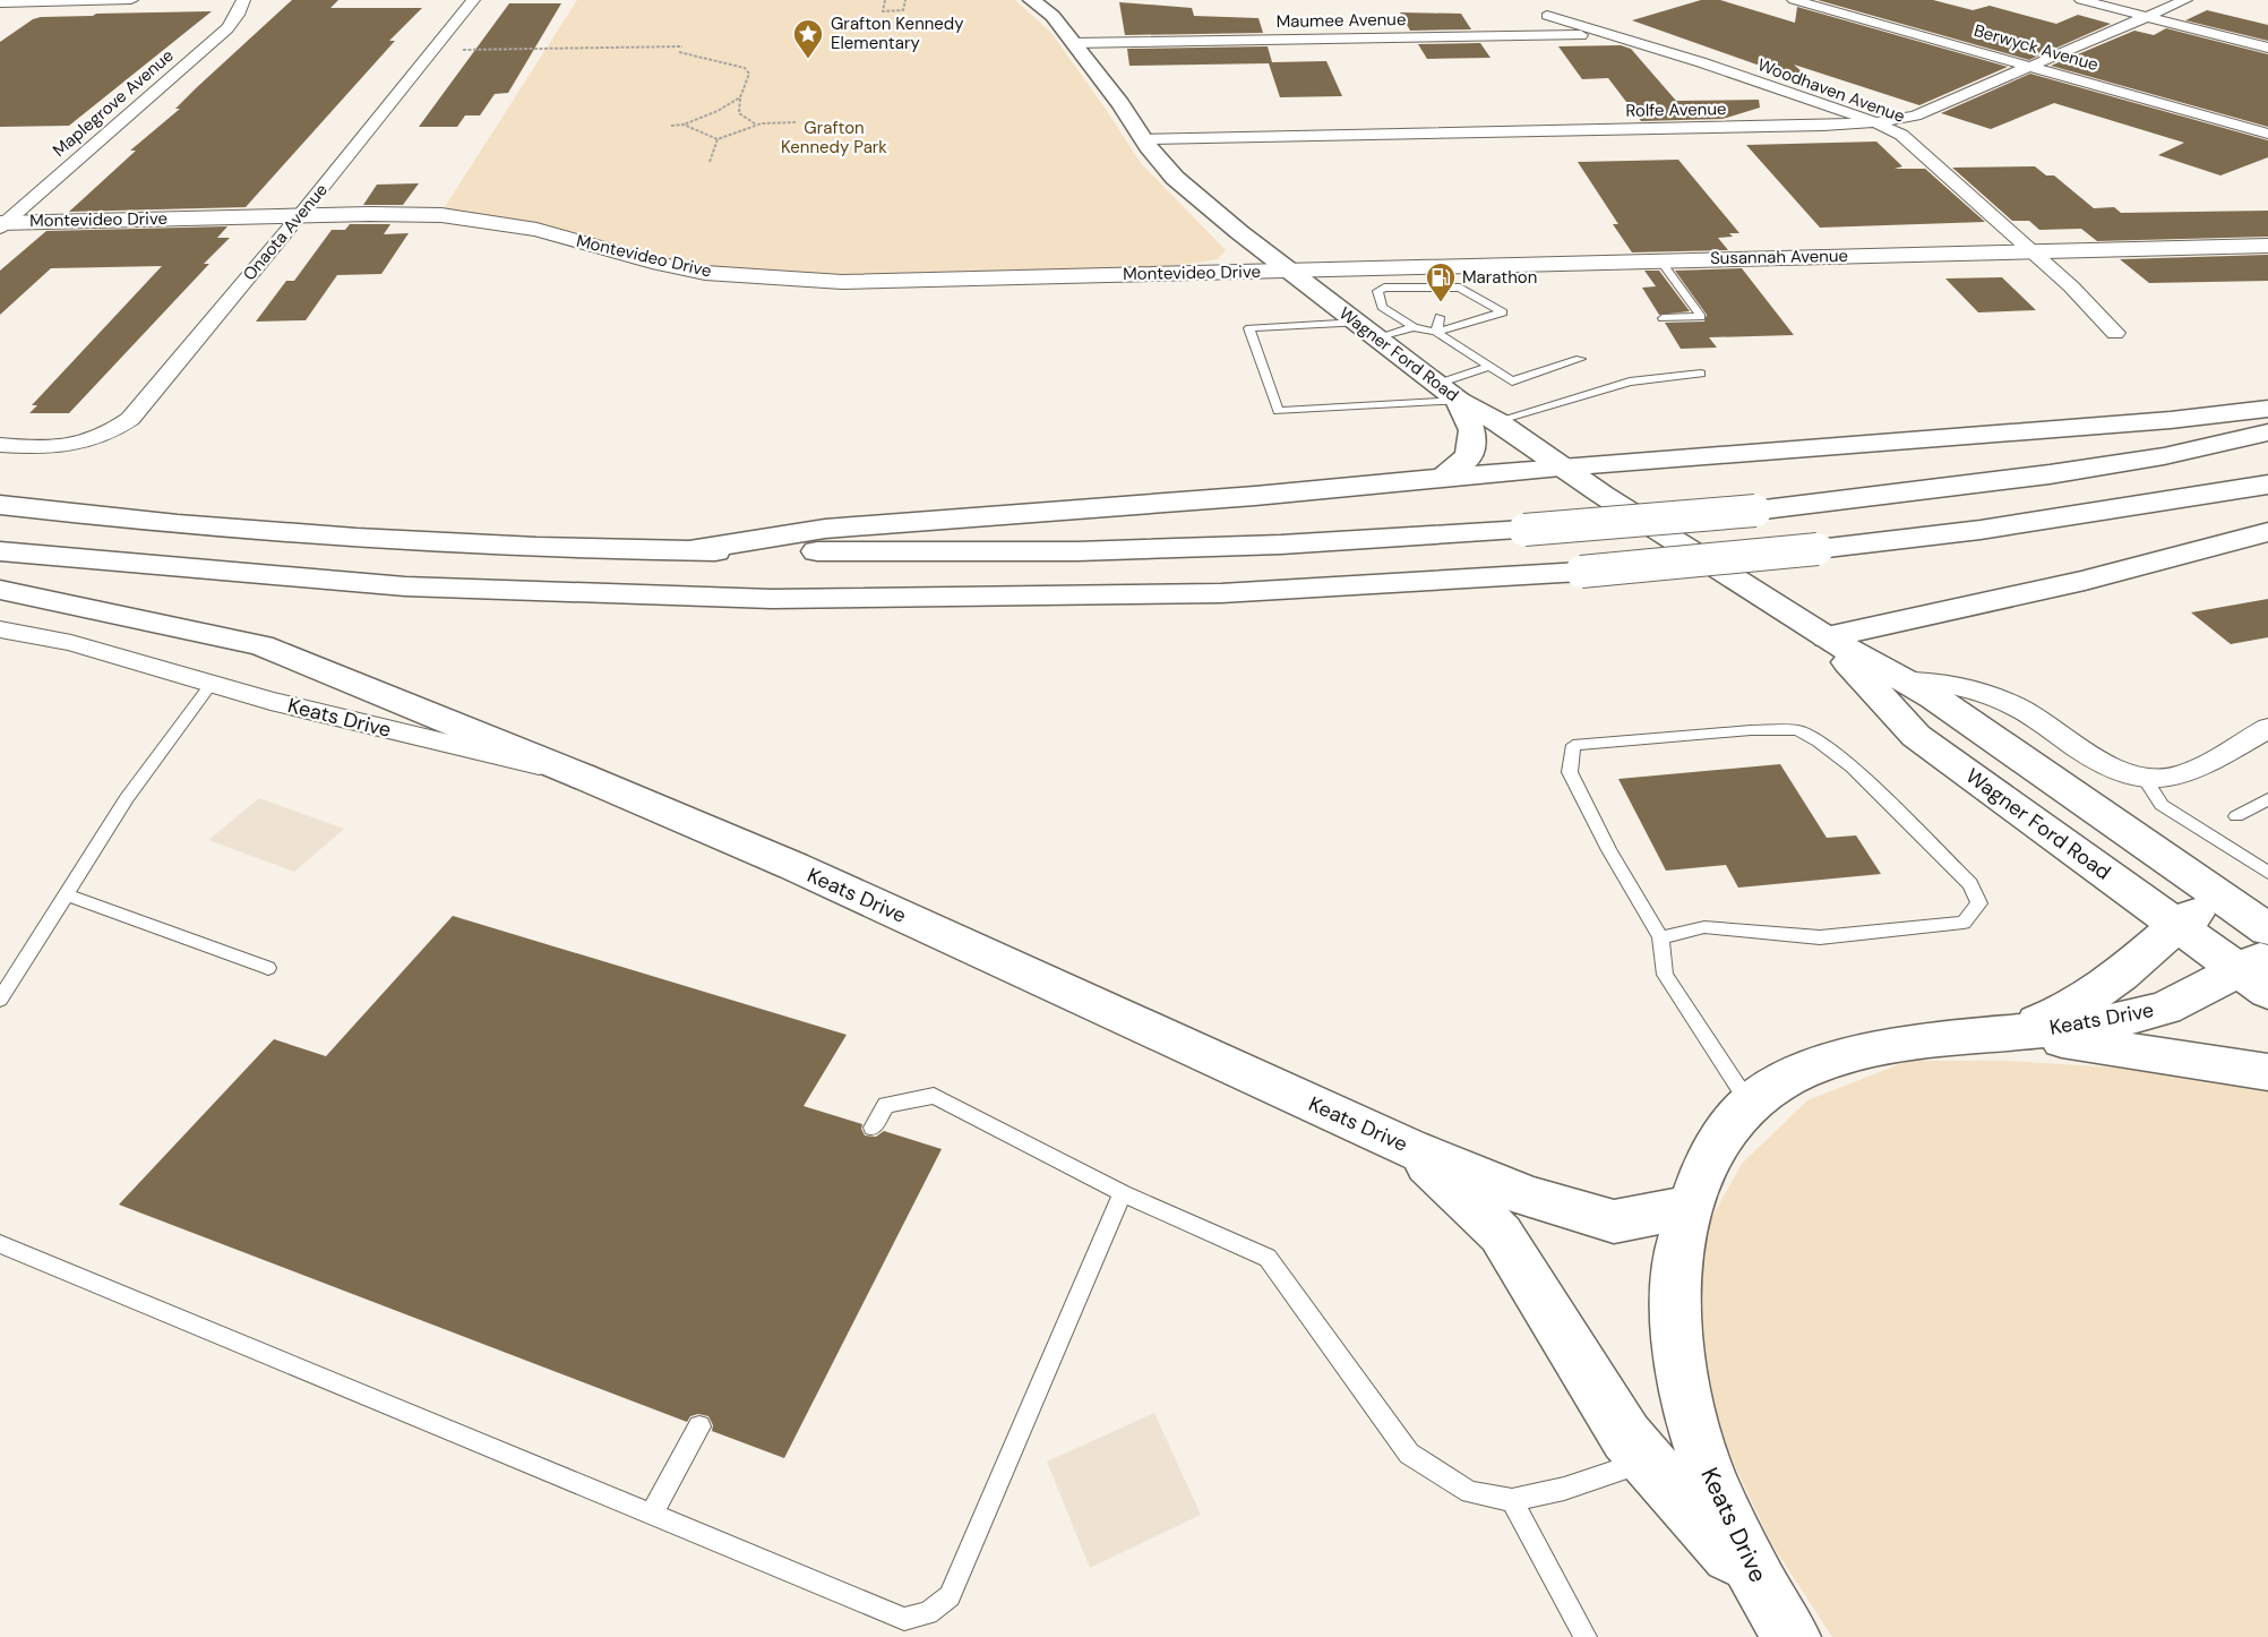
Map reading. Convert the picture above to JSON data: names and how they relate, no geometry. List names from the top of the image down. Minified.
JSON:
{"streets":{"main road":["Wagner Ford Road","Keats Drive"],"street":["Maumee Avenue","Berwyck Avenue","Woodhaven Avenue","Maplegrove Avenue","Rolfe Avenue","Montevideo Drive","Onaota Avenue","Susannah Avenue"]},"crossings":[["Maumee Avenue","Woodhaven Avenue"],["Maumee Avenue","Wagner Ford Road"],["Berwyck Avenue","Rolfe Avenue"],["Woodhaven Avenue","Rolfe Avenue"],["Woodhaven Avenue","Susannah Avenue"],["Maplegrove Avenue","Montevideo Drive"],["Rolfe Avenue","Wagner Ford Road"],["Montevideo Drive","Onaota Avenue"],["Montevideo Drive","Susannah Avenue"],["Montevideo Drive","Wagner Ford Road"],["Susannah Avenue","Wagner Ford Road"],["Wagner Ford Road","Keats Drive"]],"parks":["Grafton Kennedy Park"],"places":{"place":["Grafton Kennedy Elementary"],"fuel station":["Marathon"]}}
